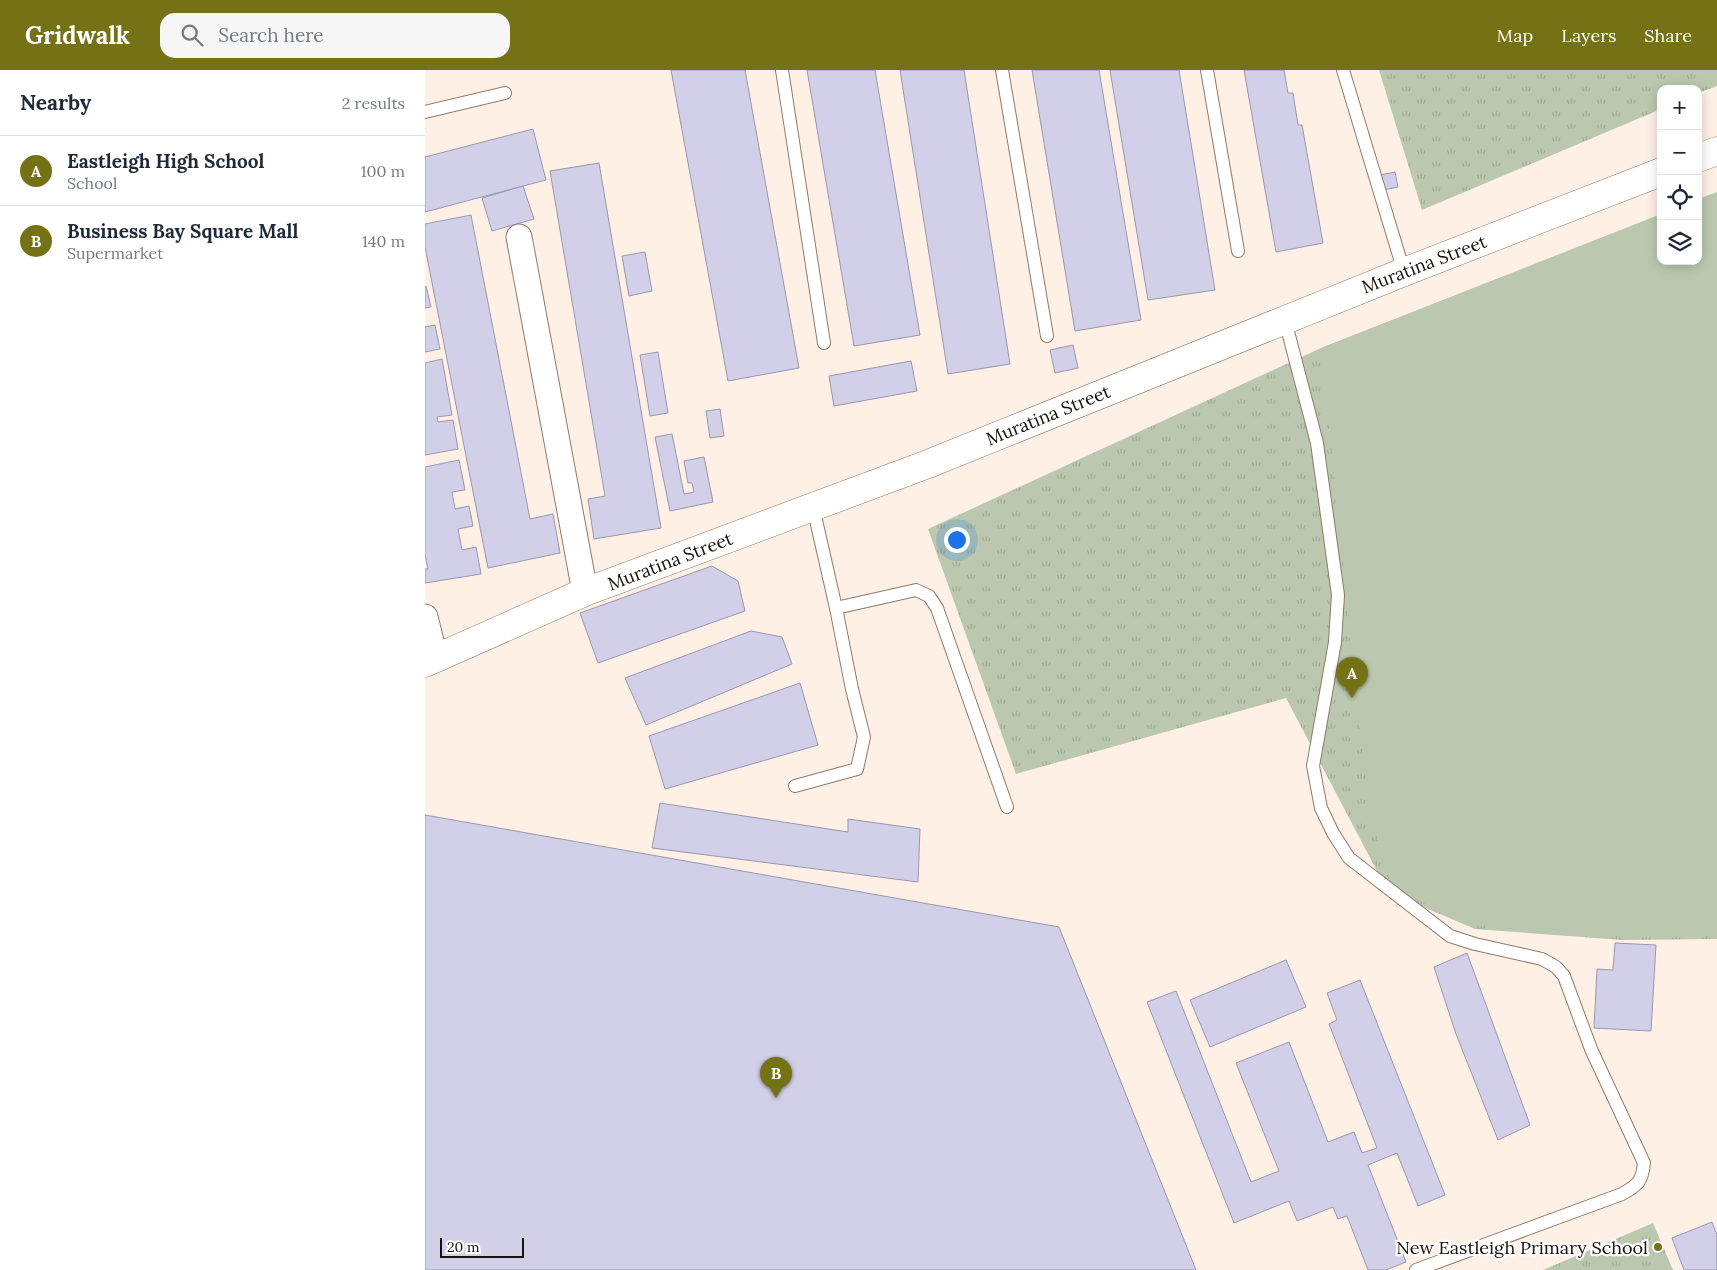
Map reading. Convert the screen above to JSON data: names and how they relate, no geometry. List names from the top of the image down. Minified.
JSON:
{"streets":{"main road":["Muratina Street"]},"places":["New Eastleigh Primary School"],"scale_bar":"20 m","page":{"header":"Gridwalk","search":"Search here","nav":["Map","Layers","Share"],"heading":["Nearby","2 results"],"map_buttons":["+","−"],"list":[{"mark":"A","name":"Eastleigh High School","note":"School","value":"100 m"},{"mark":"B","name":"Business Bay Square Mall","note":"Supermarket","value":"140 m"}],"pins":["A","B"],"scale":"20 m"}}
